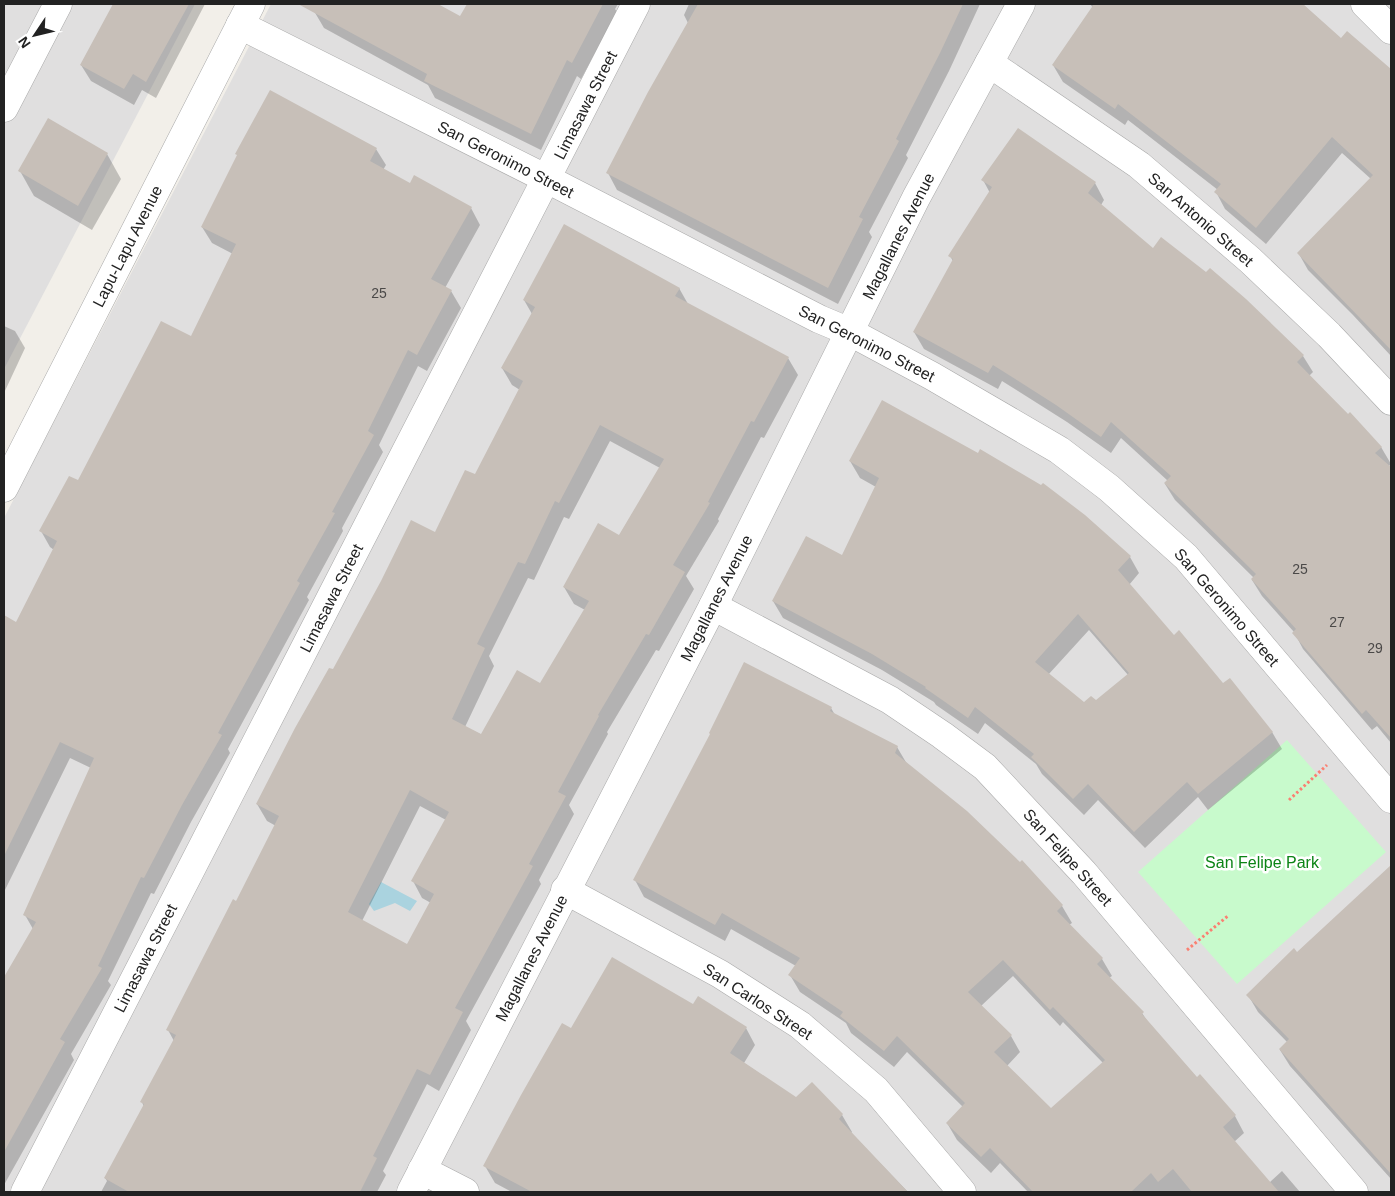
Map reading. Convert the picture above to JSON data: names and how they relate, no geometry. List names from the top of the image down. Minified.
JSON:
{"streets":{"street":["Limasawa Street","San Geronimo Street","San Antonio Street","Magallanes Avenue","Lapu-Lapu Avenue","San Felipe Street","San Carlos Street"]},"crossings":[["Limasawa Street","San Geronimo Street"],["San Geronimo Street","Magallanes Avenue"],["San Geronimo Street","Lapu-Lapu Avenue"],["San Antonio Street","Magallanes Avenue"],["Magallanes Avenue","San Felipe Street"],["Magallanes Avenue","San Carlos Street"]],"parks":["San Felipe Park"],"house_numbers":["25","25","27","29"],"north":"bottom left"}
